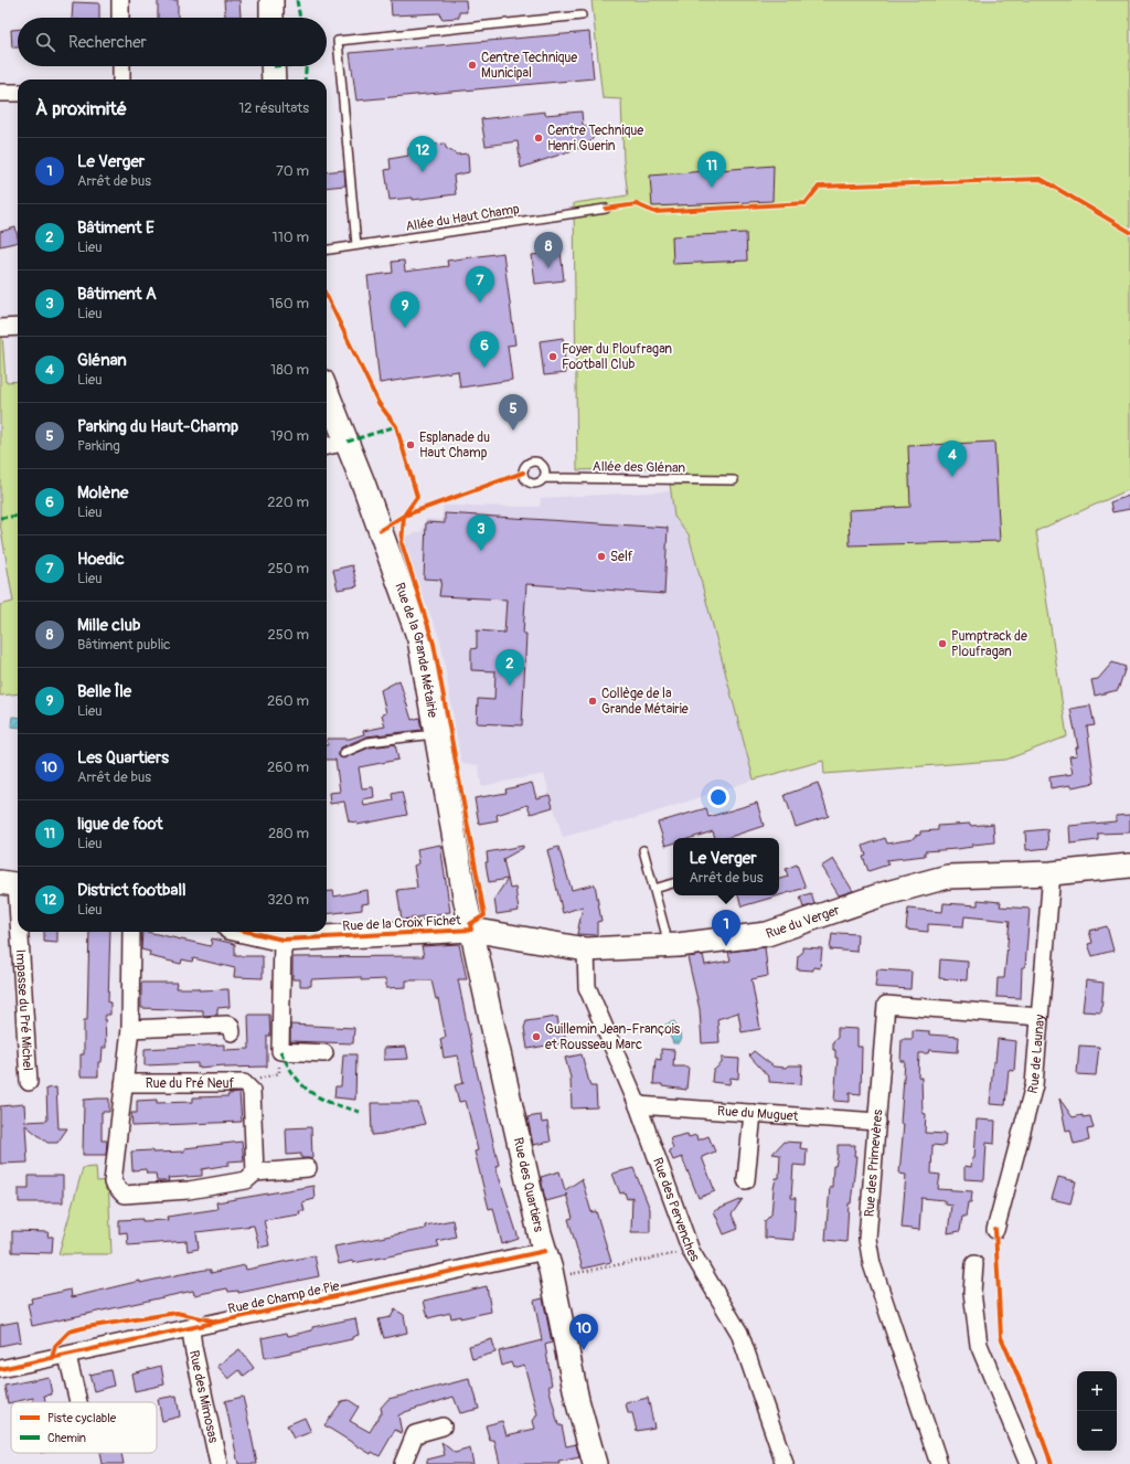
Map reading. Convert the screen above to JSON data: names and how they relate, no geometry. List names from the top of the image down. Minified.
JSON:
{"streets":{"main road":["Rue de la Grande Métairie","Rue du Verger","Rue de la Croix Fichet","Rue des Quartiers"],"street":["Impasse du Pré Michel","Rue de Launay","Rue du Pré Neuf","Rue du Muguet","Rue des Primevères","Rue des Pervenches","Rue de Champ de Pie","Rue des Mimosas"],"lane":["Allée du Haut Champ","Allée des Glénan"]},"crossings":[["Rue de la Grande Métairie","Rue du Verger"],["Rue de la Grande Métairie","Rue de la Croix Fichet"],["Rue de la Grande Métairie","Rue des Quartiers"],["Rue du Verger","Rue de la Croix Fichet"],["Rue du Verger","Rue de Launay"],["Rue du Verger","Rue des Quartiers"],["Rue du Verger","Rue des Pervenches"],["Rue de la Croix Fichet","Rue des Quartiers"],["Rue de Launay","Rue des Primevères"],["Rue du Muguet","Rue des Primevères"],["Rue du Muguet","Rue des Pervenches"],["Rue des Quartiers","Rue de Champ de Pie"],["Rue de Champ de Pie","Rue des Mimosas"]],"places":["Centre Technique Municipal","Centre Technique Henri Guerin","Foyer du Ploufragan Football Club","Esplanade du Haut Champ","Self","Pumptrack de Ploufragan","Collège de la Grande Métairie","Guillemin Jean-François et Rousseau Marc"],"legend":["Piste cyclable","Chemin"],"page":{"search":"Rechercher","heading":["À proximité","12 résultats"],"pins":["12","11","8","7","9","6","5","4","3","2","1","10"],"list":[{"mark":"1","name":"Le Verger","note":"Arrêt de bus","value":"70 m"},{"mark":"2","name":"Bâtiment E","note":"Lieu","value":"110 m"},{"mark":"3","name":"Bâtiment A","note":"Lieu","value":"160 m"},{"mark":"4","name":"Glénan","note":"Lieu","value":"180 m"},{"mark":"5","name":"Parking du Haut-Champ","note":"Parking","value":"190 m"},{"mark":"6","name":"Molène","note":"Lieu","value":"220 m"},{"mark":"7","name":"Hoedic","note":"Lieu","value":"250 m"},{"mark":"8","name":"Mille club","note":"Bâtiment public","value":"250 m"},{"mark":"9","name":"Belle Île","note":"Lieu","value":"260 m"},{"mark":"10","name":"Les Quartiers","note":"Arrêt de bus","value":"260 m"},{"mark":"11","name":"ligue de foot","note":"Lieu","value":"280 m"},{"mark":"12","name":"District football","note":"Lieu","value":"320 m"}],"popup":["Le Verger","Arrêt de bus"],"map_buttons":["+","−"]}}
